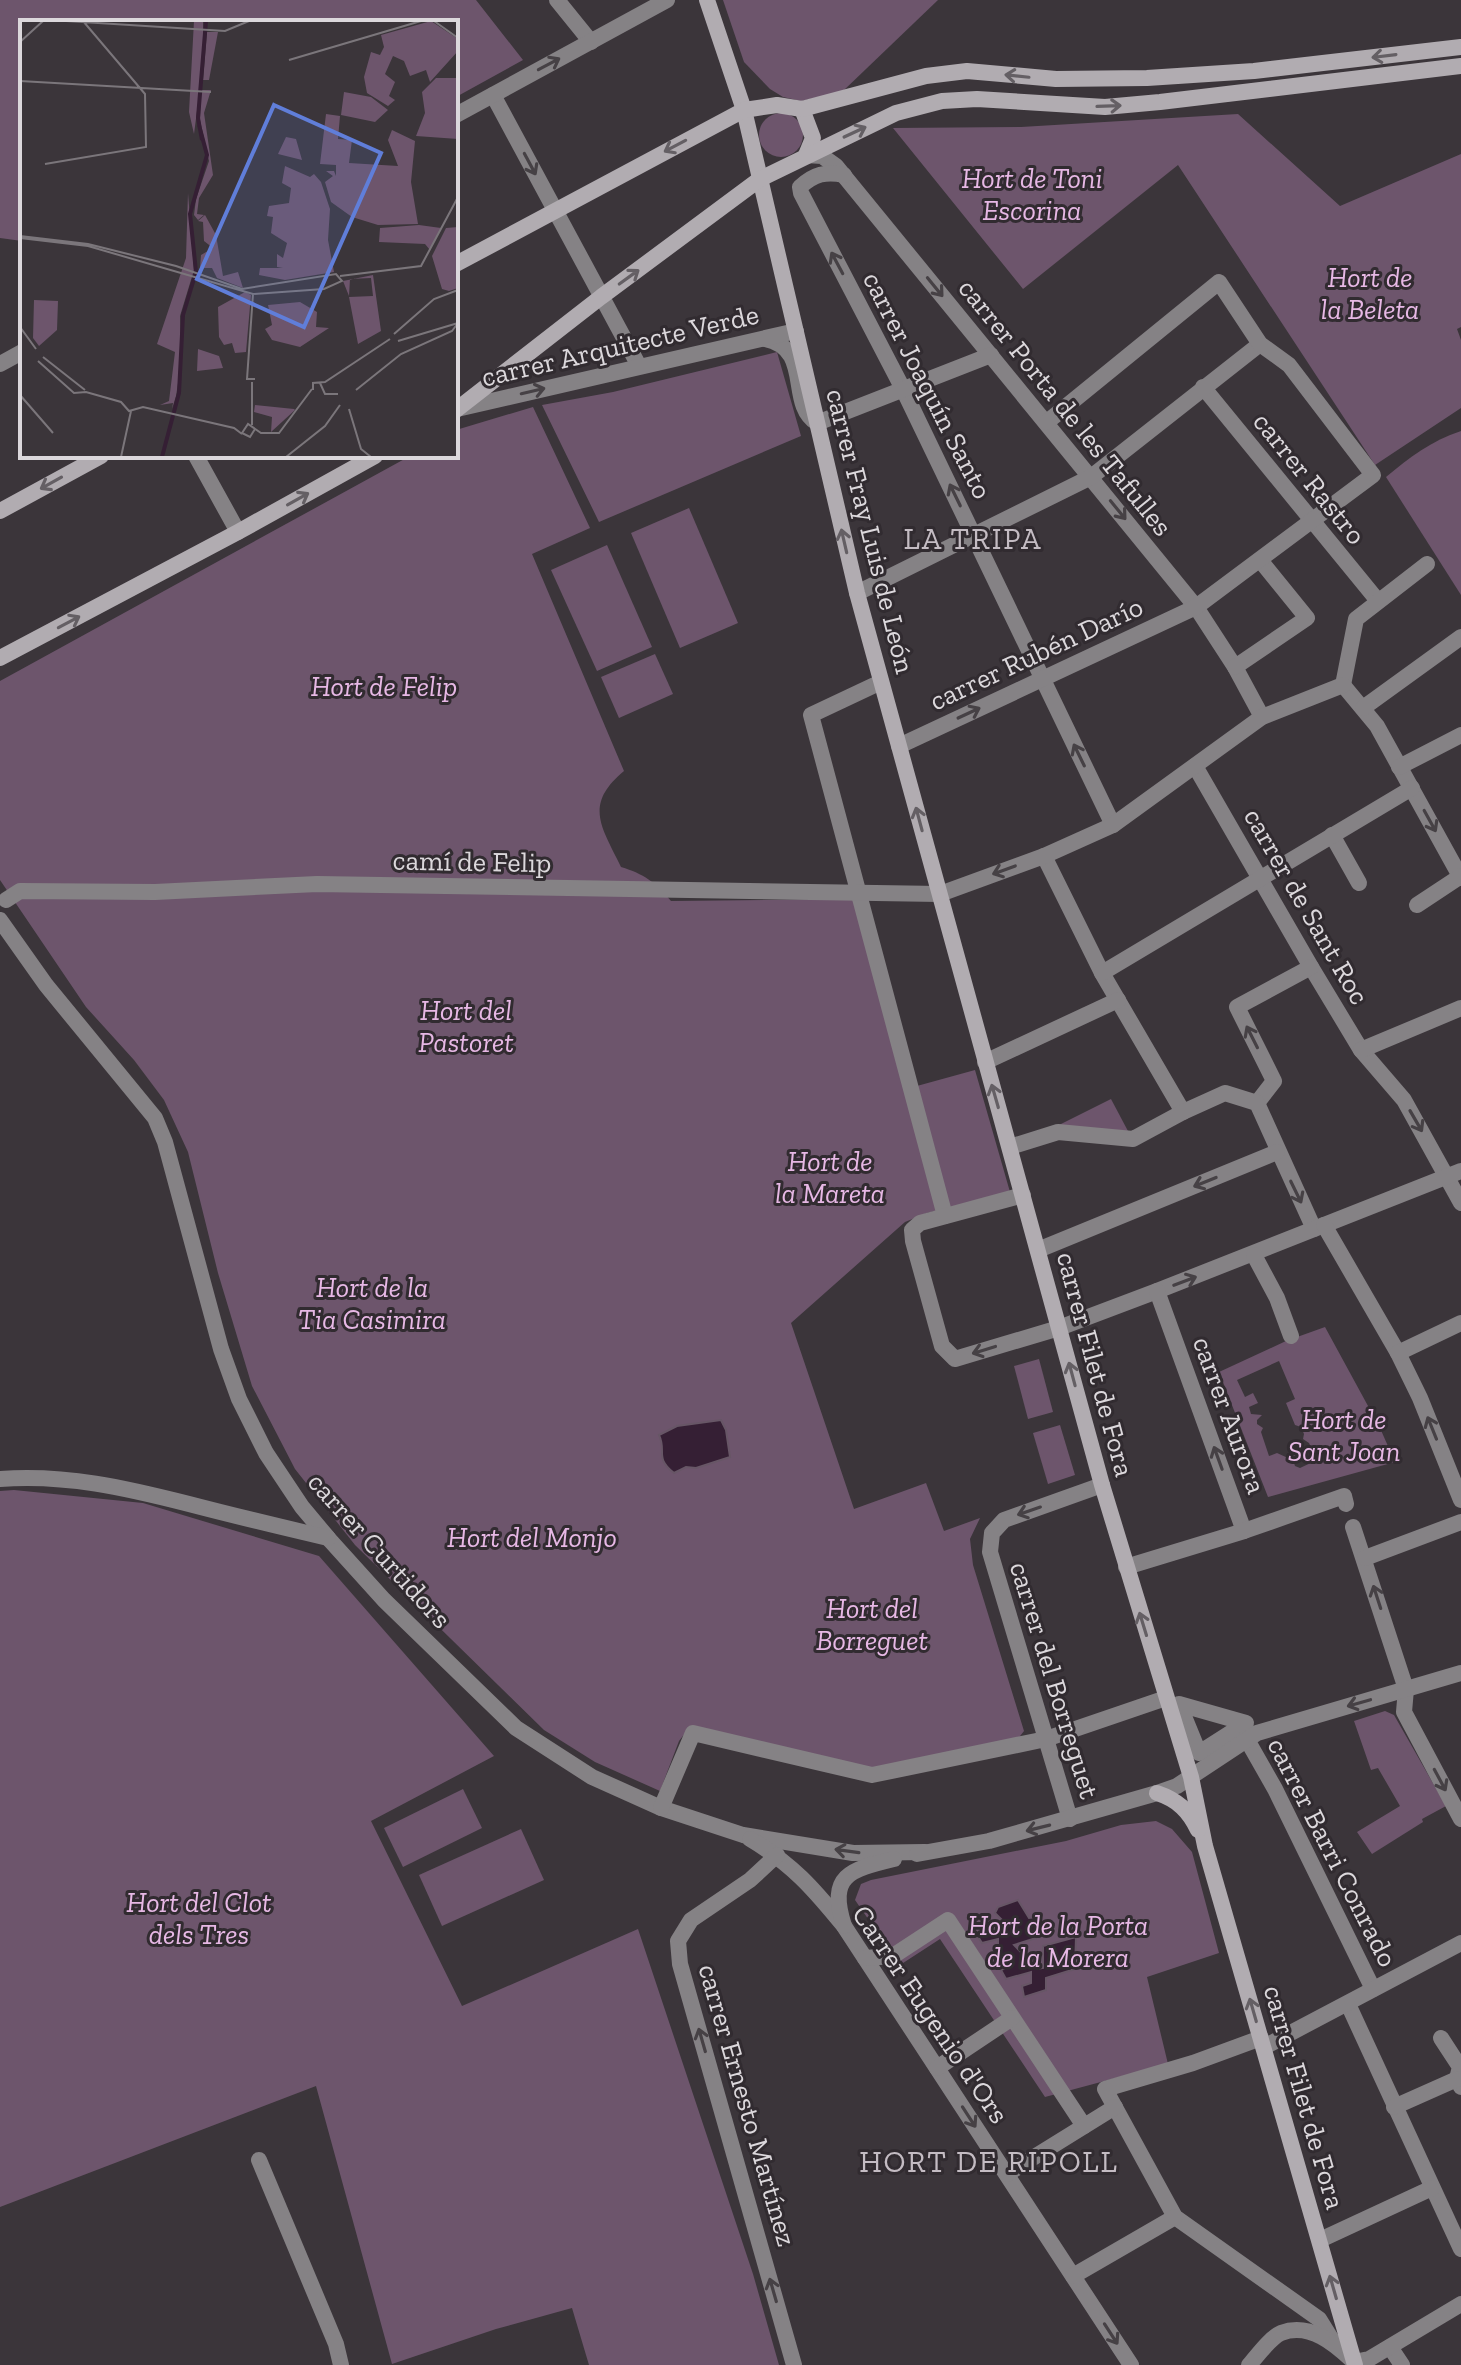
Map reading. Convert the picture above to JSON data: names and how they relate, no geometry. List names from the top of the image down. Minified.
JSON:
{"streets":{"main road":["carrer Fray Luis de León","carrer Filet de Fora"],"street":["carrer Arquitecte Verde","carrer Joaquín Santo","carrer Porta de les Tafulles","carrer Rastro","carrer Rubén Darío","camí de Felip","carrer de Sant Roc","carrer Aurora","carrer Curtidors","carrer del Borreguet","carrer Barri Conrado","Carrer Eugenio d'Ors","carrer Ernesto Martínez"]},"crossings":[["carrer Arquitecte Verde","carrer Fray Luis de León"],["carrer Joaquín Santo","carrer Porta de les Tafulles"],["carrer Joaquín Santo","carrer Rubén Darío"],["carrer Porta de les Tafulles","carrer Rubén Darío"],["carrer Rastro","carrer Rubén Darío"],["carrer Fray Luis de León","carrer Rubén Darío"],["carrer Fray Luis de León","camí de Felip"],["carrer Fray Luis de León","carrer Filet de Fora"],["camí de Felip","carrer Filet de Fora"],["carrer Filet de Fora","carrer Aurora"],["carrer Filet de Fora","carrer Curtidors"],["carrer Filet de Fora","carrer del Borreguet"],["carrer Curtidors","carrer del Borreguet"],["carrer Curtidors","carrer Barri Conrado"],["carrer Curtidors","Carrer Eugenio d'Ors"],["Carrer Eugenio d'Ors","carrer Ernesto Martínez"]],"one_way":["carrer Arquitecte Verde","carrer Joaquín Santo","carrer Porta de les Tafulles","carrer Fray Luis de León","carrer Filet de Fora","carrer Ernesto Martínez"],"districts":["LA TRIPA","HORT DE RIPOLL"],"parks":["Hort de Toni Escorina","Hort de la Beleta","Hort de Felip","Hort del Pastoret","Hort de la Mareta","Hort de la Tia Casimira","Hort de Sant Joan","Hort del Monjo","Hort del Borreguet","Hort del Clot dels Tres","Hort de la Porta de la Morera"]}
